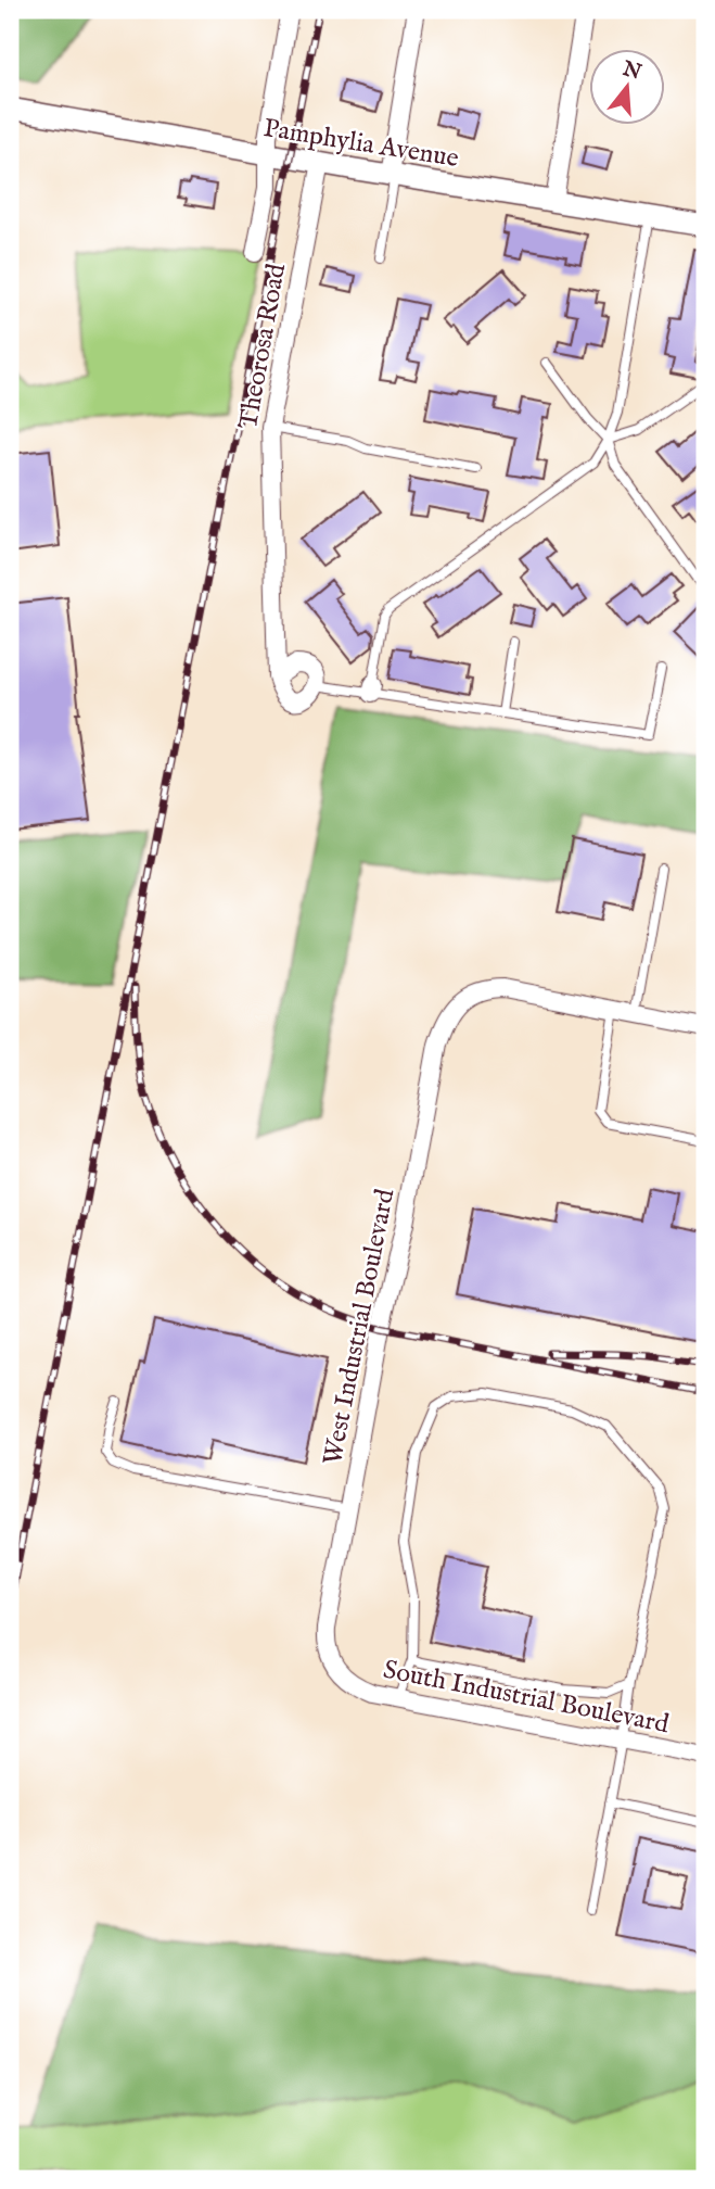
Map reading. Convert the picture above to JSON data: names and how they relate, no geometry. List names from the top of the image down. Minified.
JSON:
{"streets":{"street":["Pamphylia Avenue","Theorosa Road","West Industrial Boulevard","South Industrial Boulevard"]},"crossings":[["Pamphylia Avenue","Theorosa Road"],["West Industrial Boulevard","South Industrial Boulevard"]],"north":"top"}
